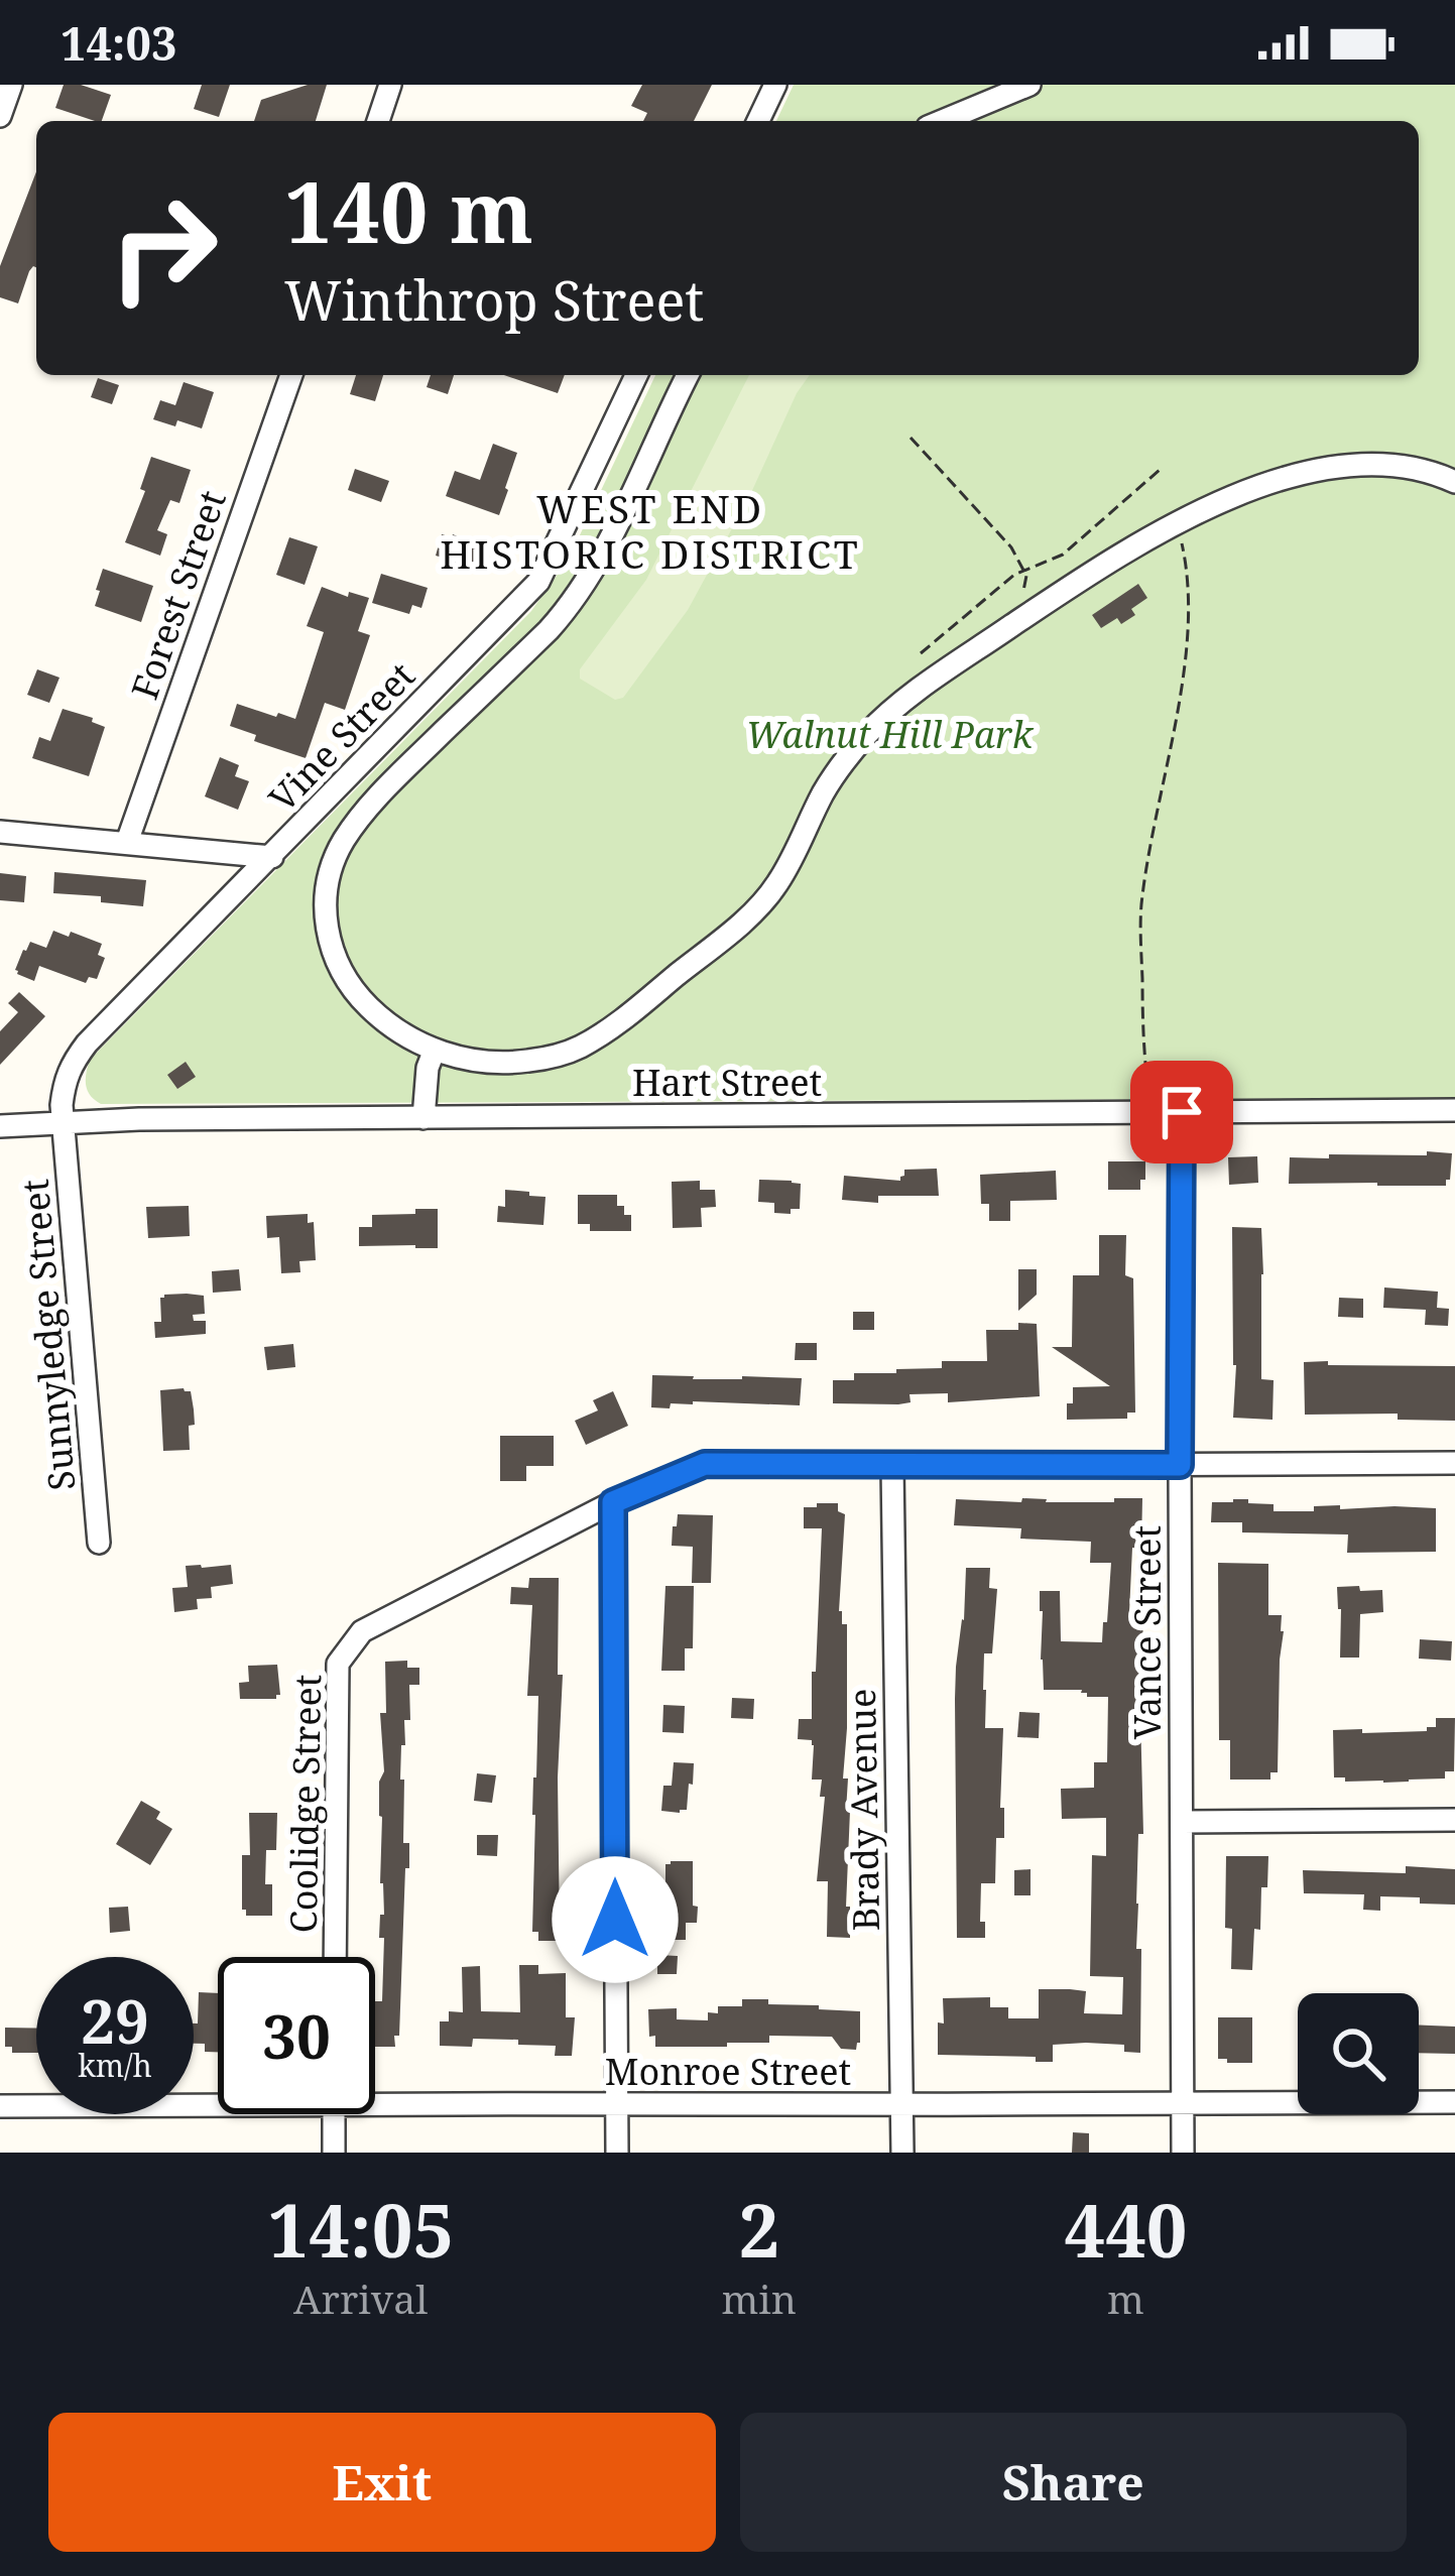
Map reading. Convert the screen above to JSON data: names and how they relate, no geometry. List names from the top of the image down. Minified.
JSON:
{"streets":{"street":["Forest Street","Vine Street","Hart Street","Sunnyledge Street","Vance Street","Coolidge Street","Brady Avenue","Monroe Street"]},"crossings":[["Vine Street","Hart Street"],["Vine Street","Sunnyledge Street"],["Hart Street","Sunnyledge Street"],["Hart Street","Vance Street"],["Vance Street","Monroe Street"],["Brady Avenue","Monroe Street"]],"districts":["WEST END HISTORIC DISTRICT"],"parks":["Walnut Hill Park"],"page":{"status":"14:03","turn":["140 m","Winthrop Street"],"speed":"29 km/h","limit":"30","eta":["14:05","Arrival","2","min","440","m"],"buttons":["Exit","Share"]}}
